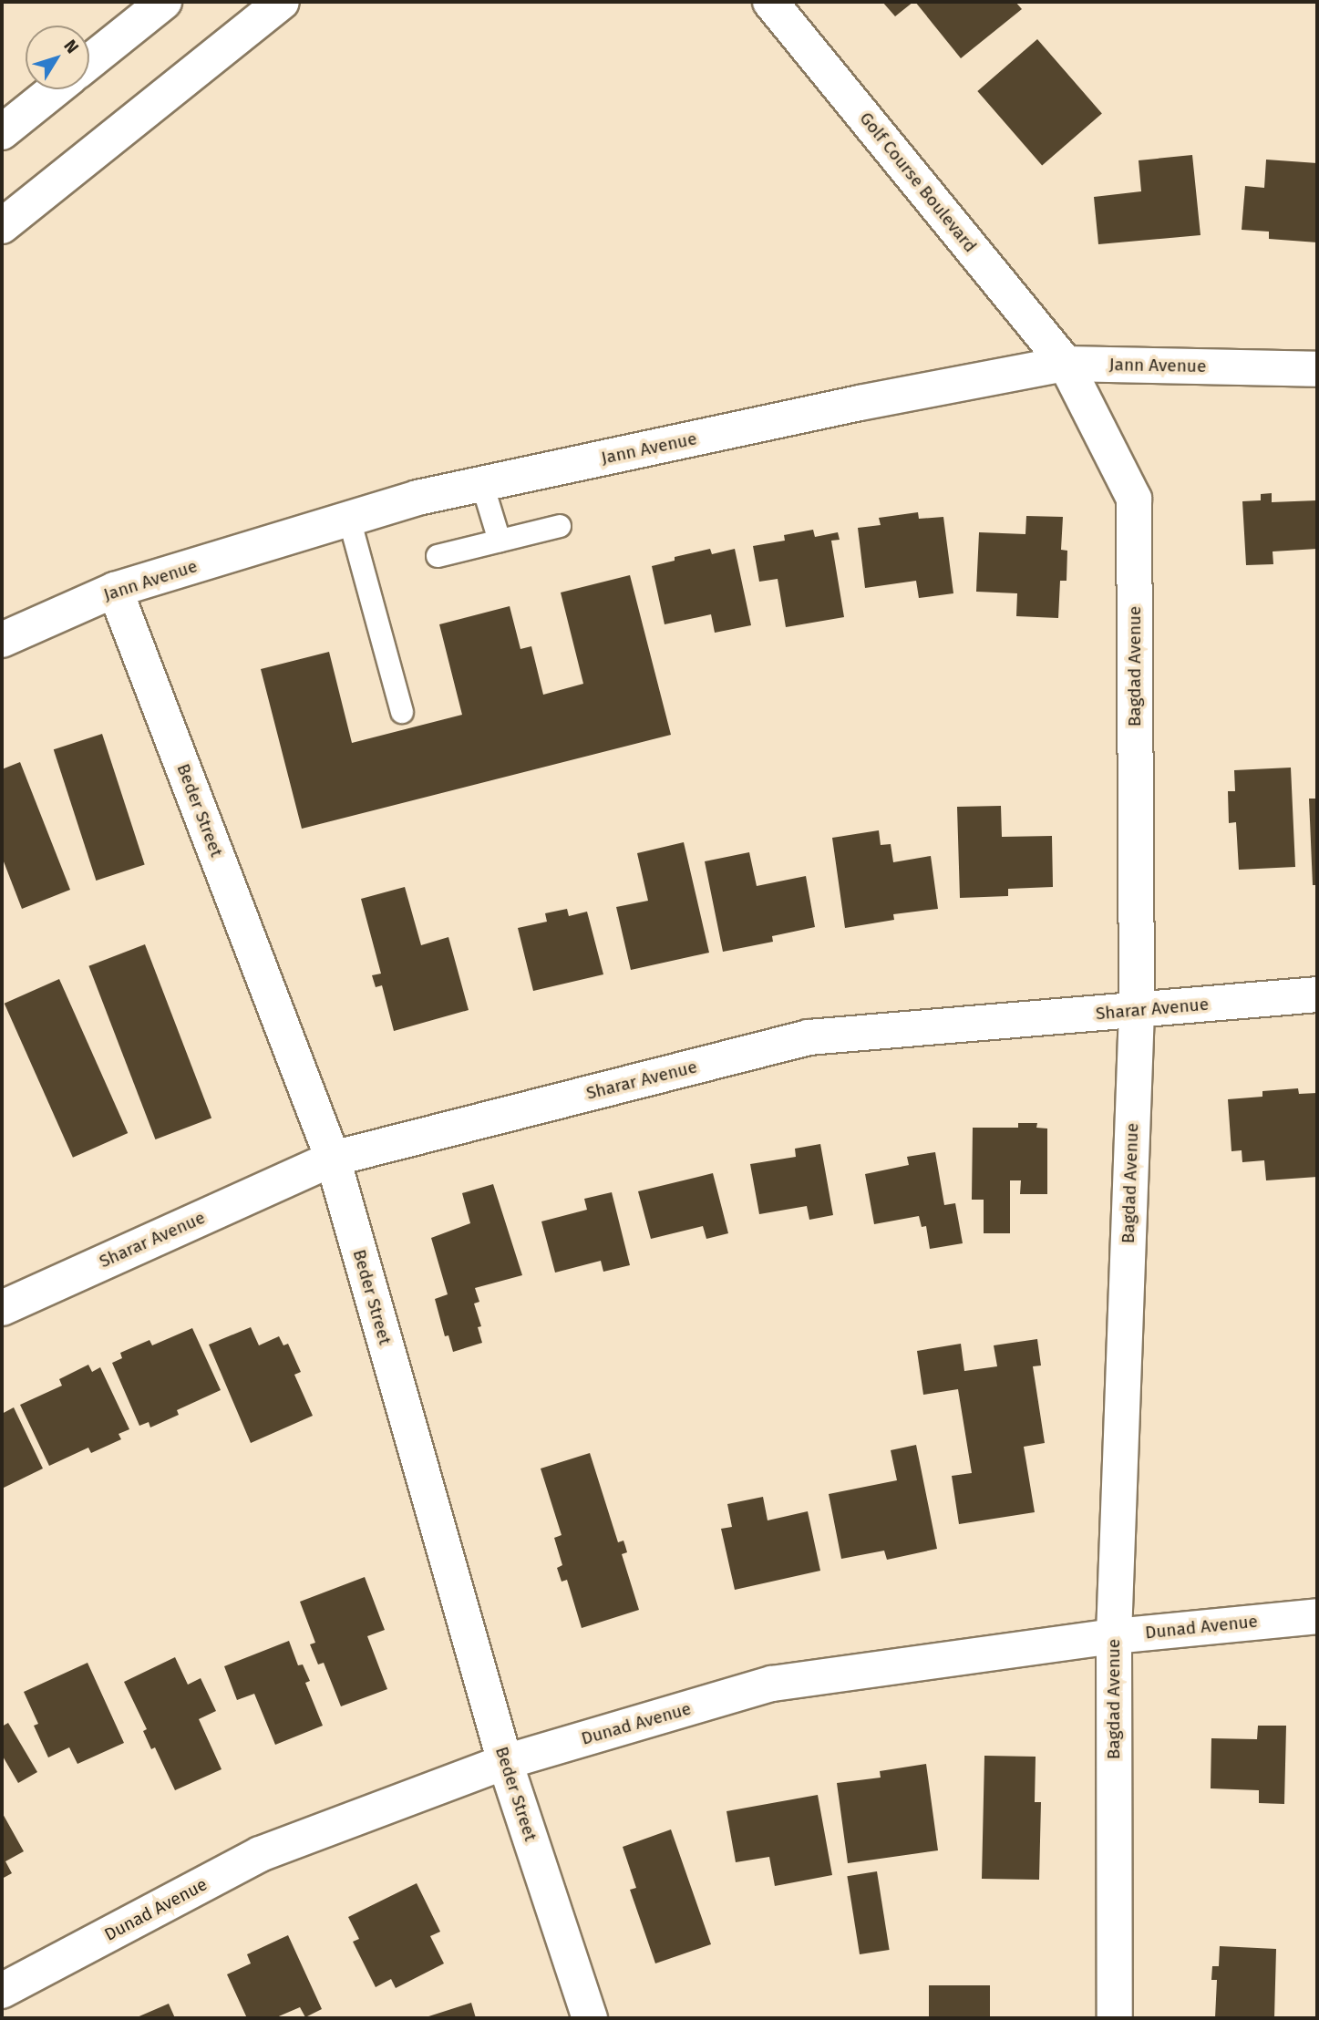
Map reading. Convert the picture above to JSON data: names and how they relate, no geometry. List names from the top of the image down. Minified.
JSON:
{"streets":{"street":["Golf Course Boulevard","Jann Avenue","Bagdad Avenue","Beder Street","Sharar Avenue","Dunad Avenue"]},"crossings":[["Golf Course Boulevard","Jann Avenue"],["Golf Course Boulevard","Bagdad Avenue"],["Jann Avenue","Bagdad Avenue"],["Jann Avenue","Beder Street"],["Bagdad Avenue","Sharar Avenue"],["Bagdad Avenue","Dunad Avenue"],["Beder Street","Sharar Avenue"],["Beder Street","Dunad Avenue"]],"north":"top right"}
